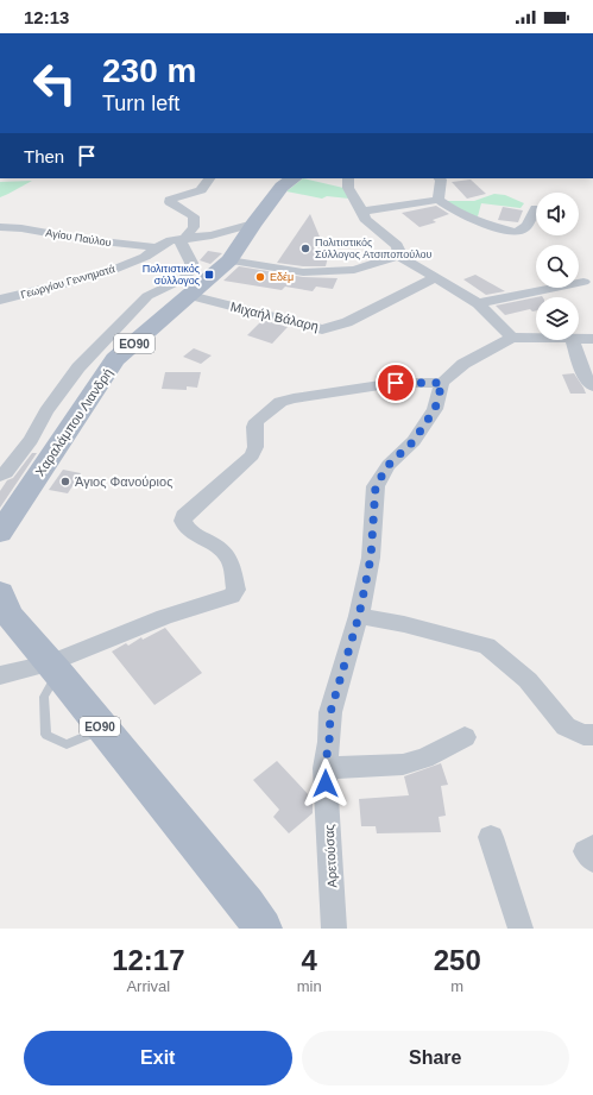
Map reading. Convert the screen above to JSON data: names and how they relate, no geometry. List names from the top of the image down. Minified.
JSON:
{"streets":{"main road":["ΕΟ90","Χαραλάμπου Λιανδρή"],"street":["Αγίου Παύλου","Γεωργίου Γεννηματά","Μιχαήλ Βάλαρη","Αρετούσας"]},"crossings":[["Αγίου Παύλου","Γεωργίου Γεννηματά"],["Γεωργίου Γεννηματά","Χαραλάμπου Λιανδρή"],["Μιχαήλ Βάλαρη","Χαραλάμπου Λιανδρή"]],"places":{"other":["Πολιτιστικός Σύλλογος Ατσιποπούλου","Εδέμ","Άγιος Φανούριος"],"transit":["Πολιτιστικός σύλλογος"]},"page":{"status":"12:13","turn":["230 m","Turn left"],"then":"Then","eta":["12:17","Arrival","4","min","250","m"],"buttons":["Exit","Share"]}}
